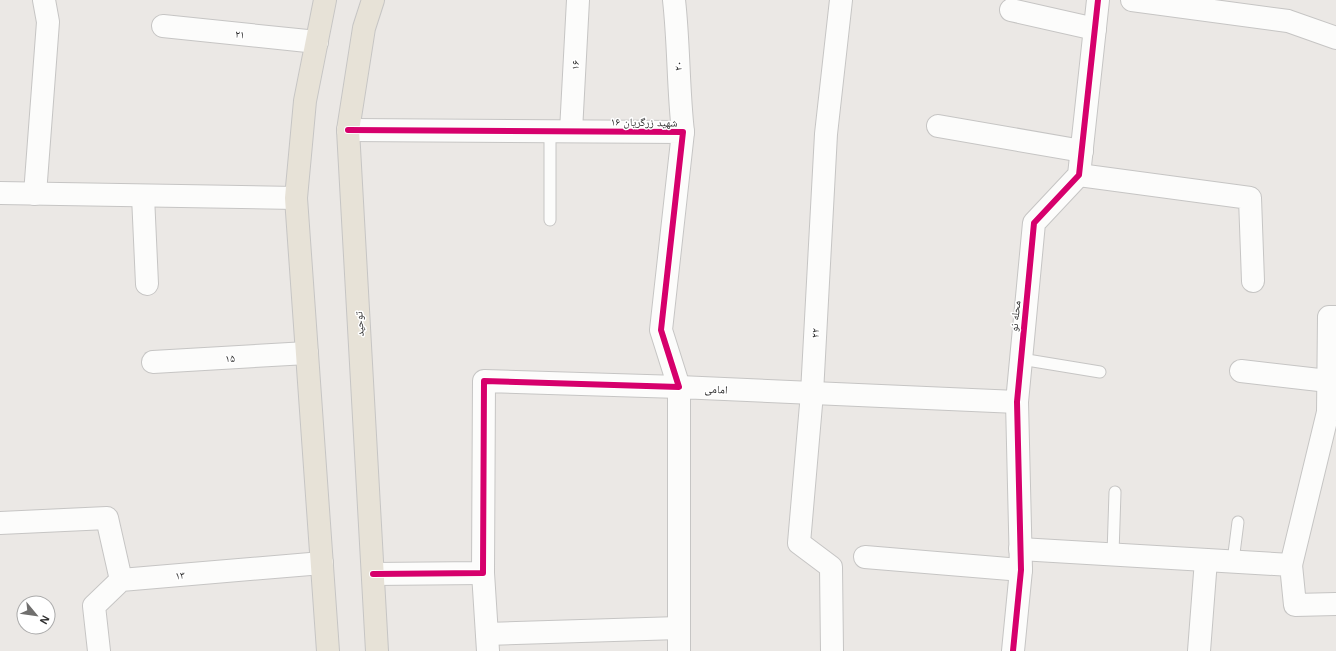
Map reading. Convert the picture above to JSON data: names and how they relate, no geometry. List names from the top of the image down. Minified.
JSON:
{"streets":{"main road":["توحید"],"street":["۲۱","۱۶","۲۰","۱۶ شهید زرگریان","محله نو","۲۲","۱۵","امامی","۱۳"]},"crossings":[["۱۶","۱۶ شهید زرگریان"],["۲۰","۱۶ شهید زرگریان"],["۱۶ شهید زرگریان","توحید"],["۱۶ شهید زرگریان","امامی"],["محله نو","امامی"],["۲۲","امامی"]],"north":"bottom right"}
